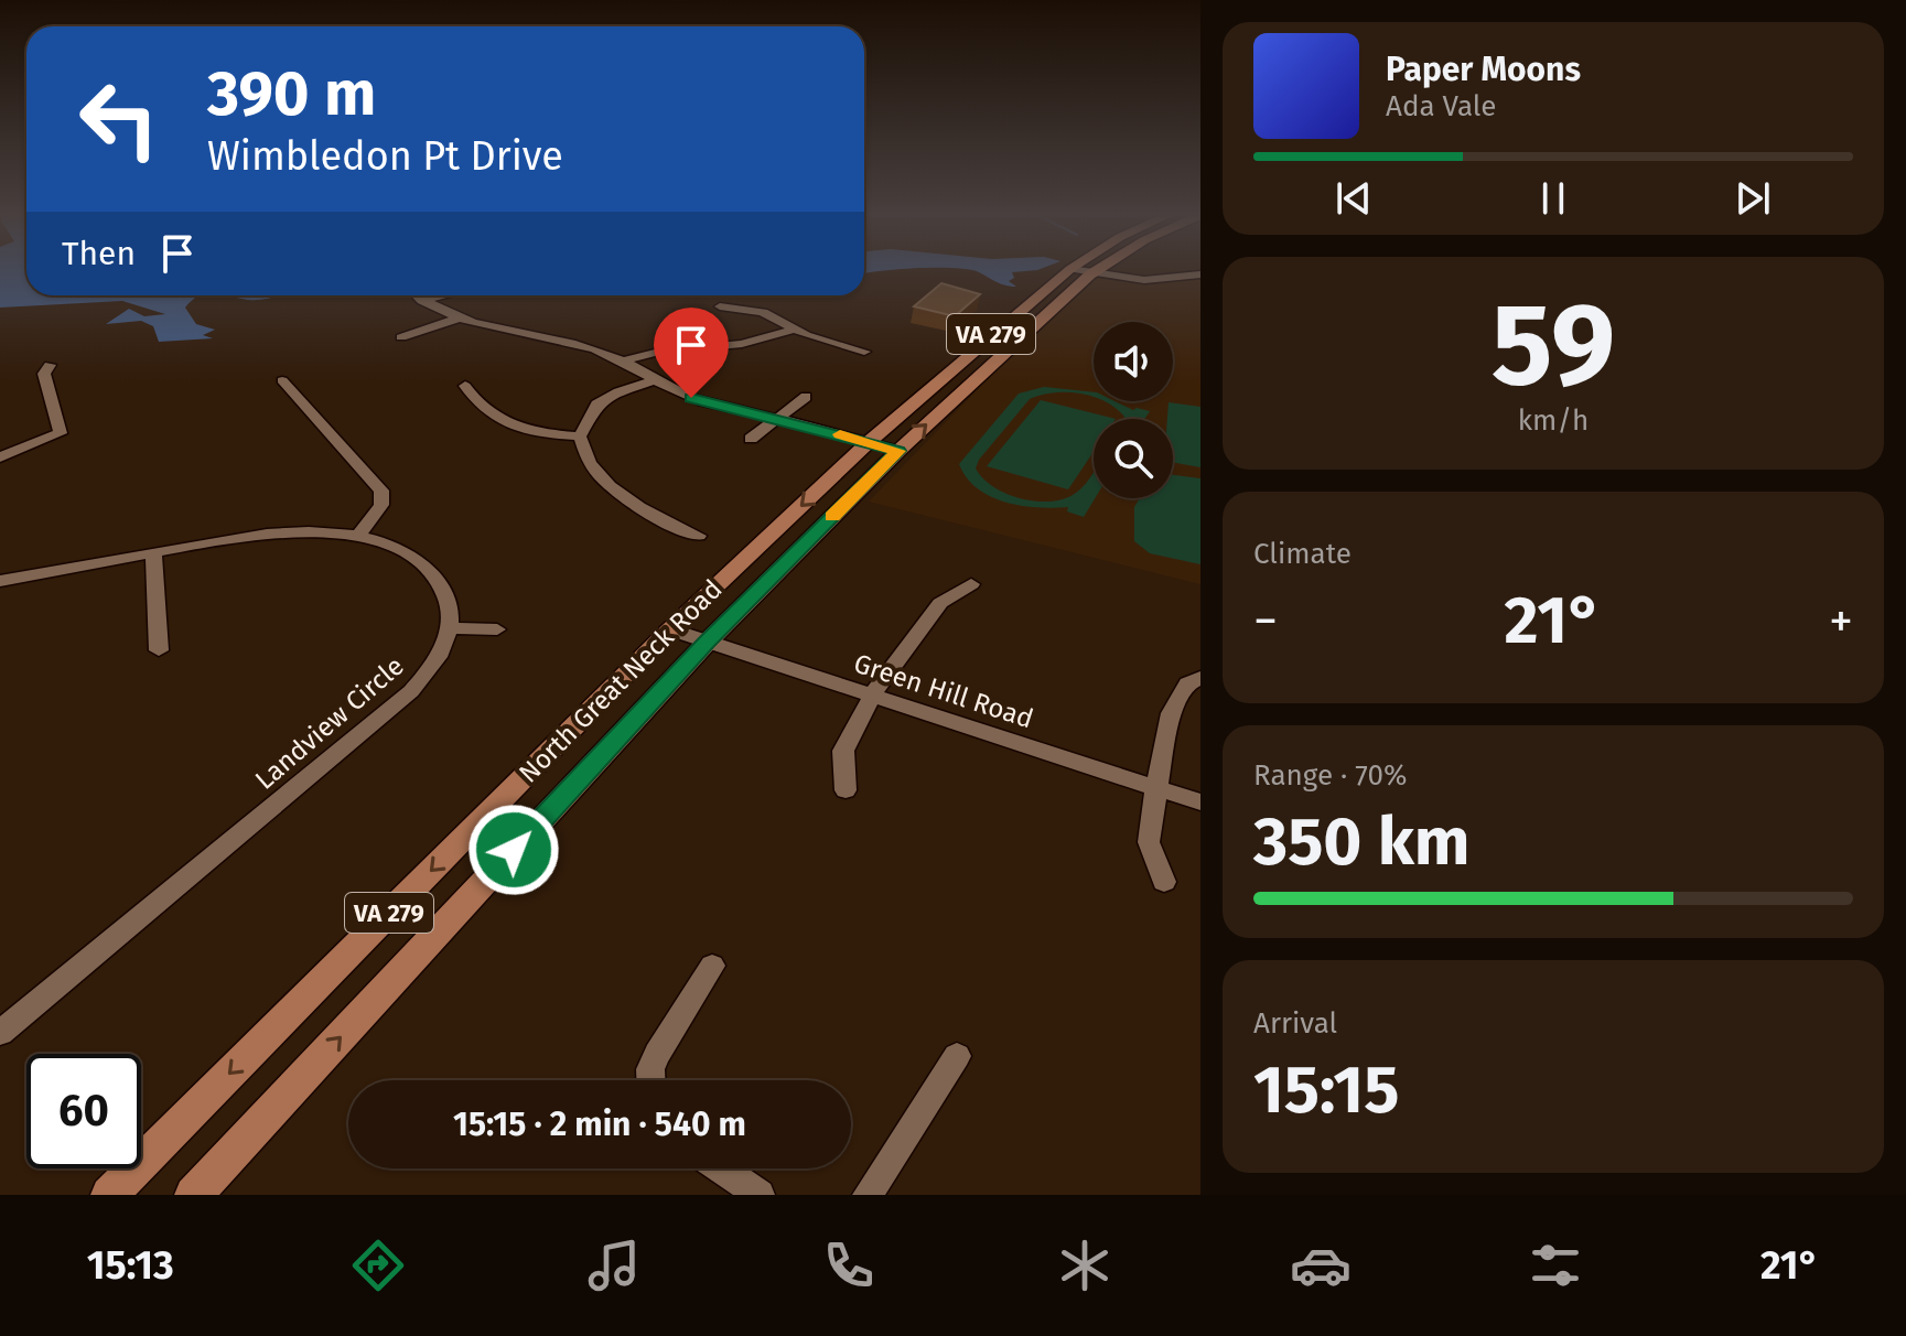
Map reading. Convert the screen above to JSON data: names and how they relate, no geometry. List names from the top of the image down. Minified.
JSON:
{"streets":{"main road":["VA 279","North Great Neck Road"],"street":["Green Hill Road","Landview Circle"]},"crossings":[["North Great Neck Road","Green Hill Road"]],"page":{"turn":["390 m","Wimbledon Pt Drive"],"song":["Paper Moons","Ada Vale"],"then":"Then","tile":[["59","km/h"],"Climate",["Range · 70%","350 km"],["Arrival","15:15"]],"heat":["−","21°","+"],"limit":"60","trip":"15:15 · 2 min · 540 m","tabs":["15:13","21°"]}}
